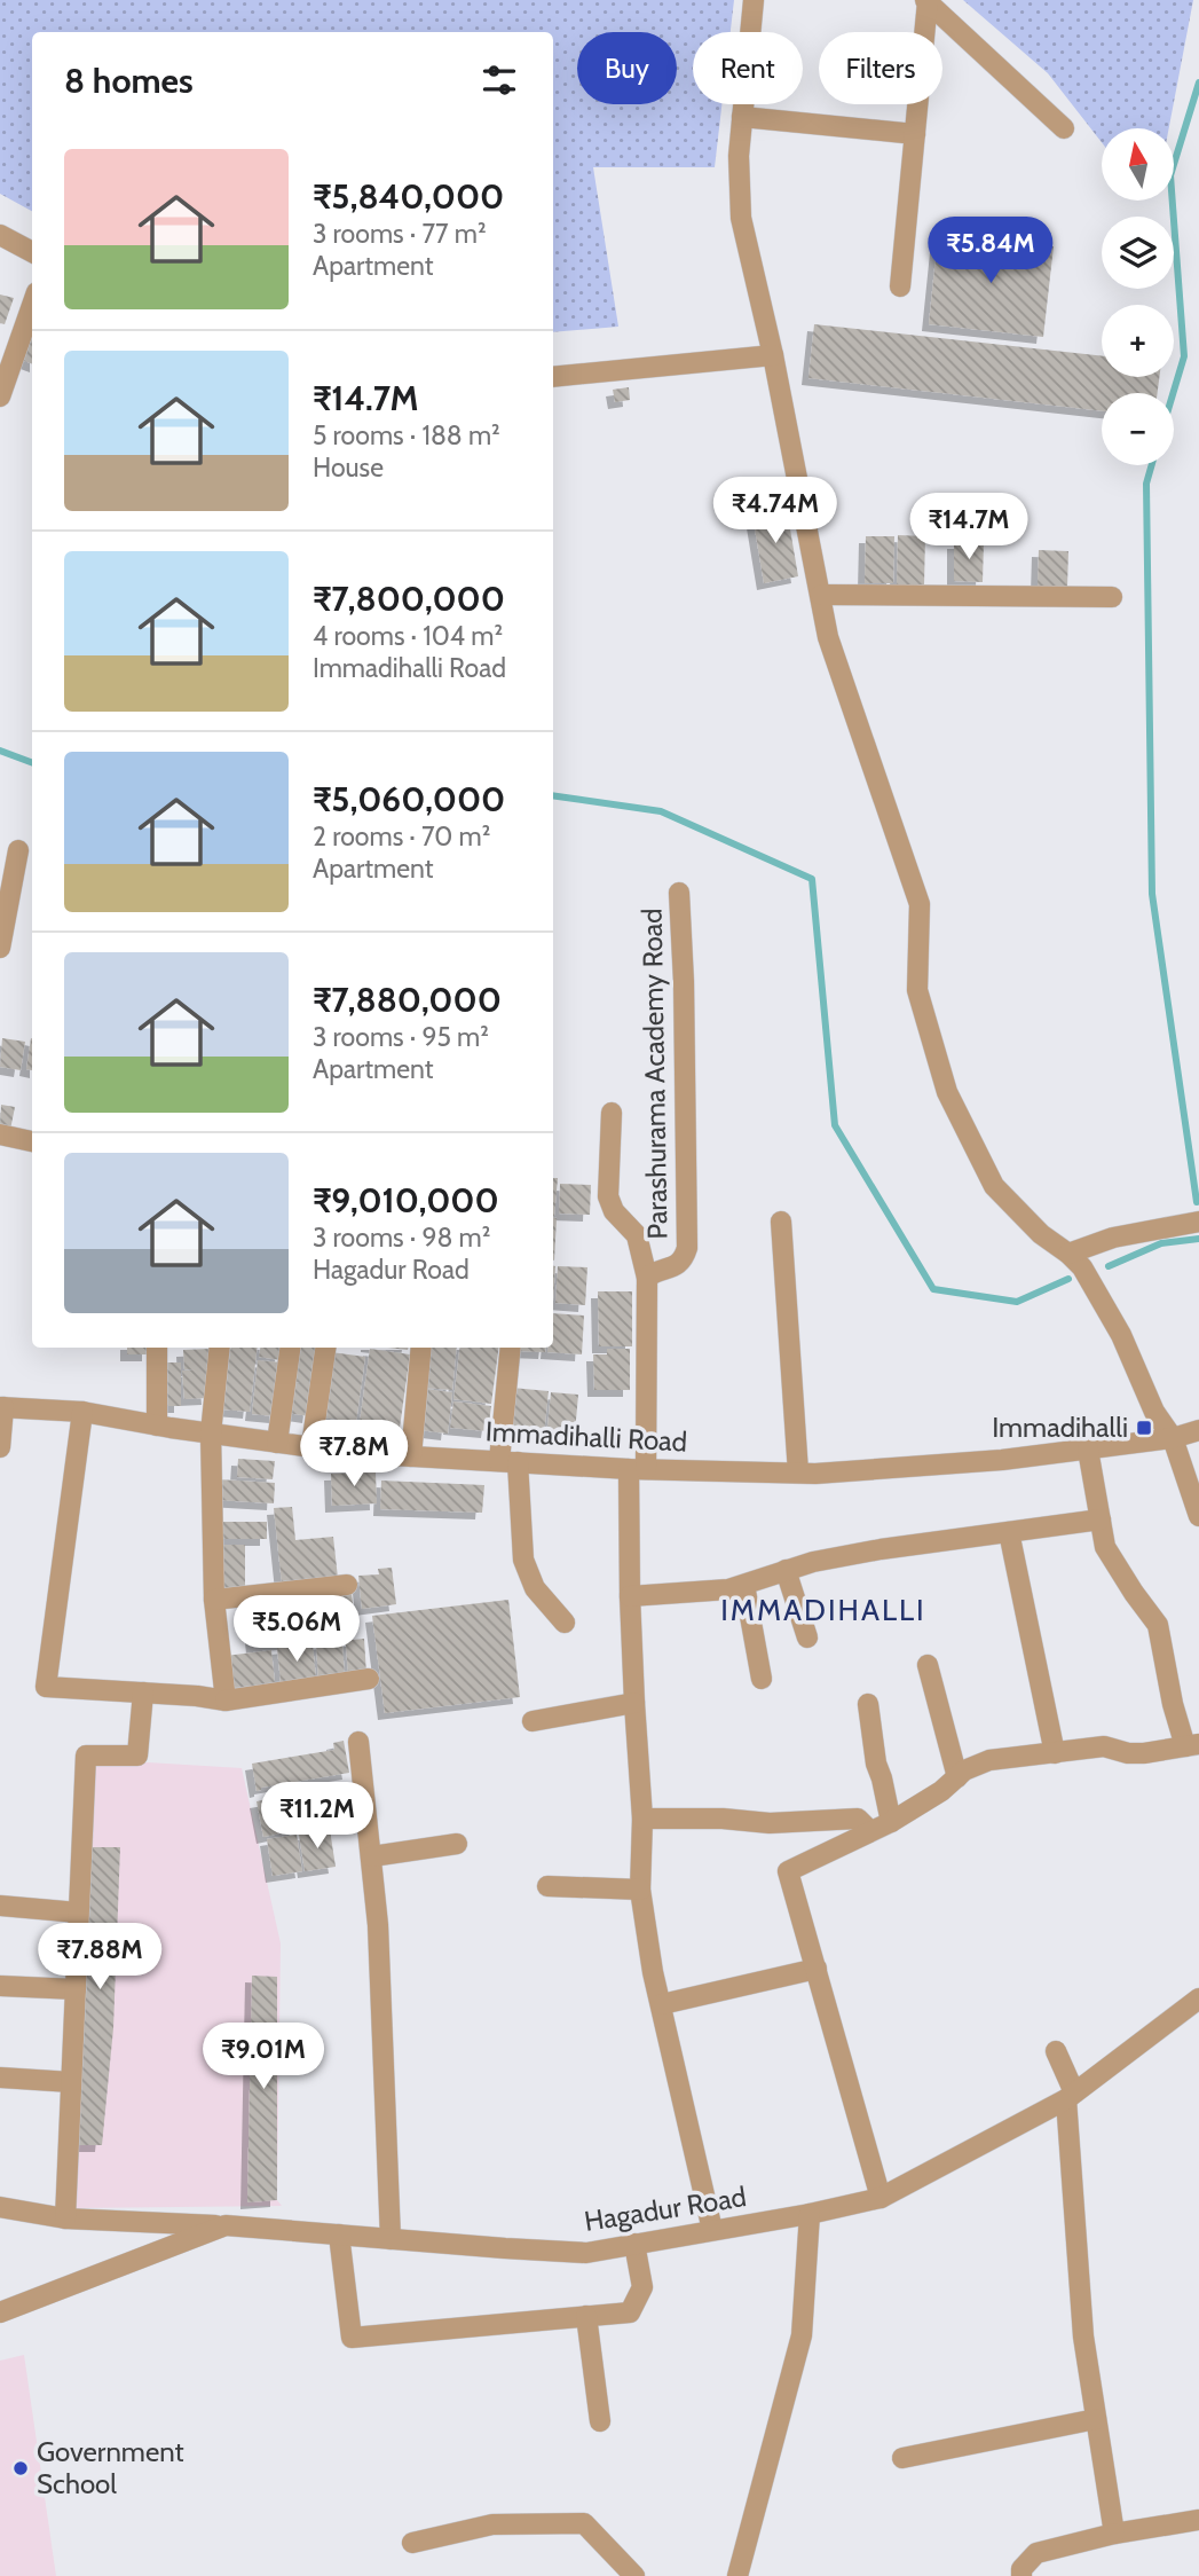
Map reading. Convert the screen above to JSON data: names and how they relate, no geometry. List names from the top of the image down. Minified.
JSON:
{"streets":{"street":["Parashurama Academy Road","Immadihalli Road","Hagadur Road"]},"crossings":[["Parashurama Academy Road","Immadihalli Road"],["Parashurama Academy Road","Hagadur Road"]],"districts":["IMMADIHALLI"],"places":{"transit":["Immadihalli"],"other":["Government School"]},"north":"top","page":{"chip":["Buy","Rent","Filters"],"heading":"8 homes","map_buttons":["+","−"],"list":[{"name":"₹5,840,000","note":"3 rooms · 77 m² · Apartment"},{"name":"₹14.7M","note":"5 rooms · 188 m² · House"},{"name":"₹7,800,000","note":"4 rooms · 104 m² · Immadihalli Road"},{"name":"₹5,060,000","note":"2 rooms · 70 m² · Apartment"},{"name":"₹7,880,000","note":"3 rooms · 95 m² · Apartment"},{"name":"₹9,010,000","note":"3 rooms · 98 m² · Hagadur Road"}],"price":["₹5.84M","₹4.74M","₹14.7M","₹7.8M","₹5.06M","₹11.2M","₹7.88M","₹9.01M"]}}
